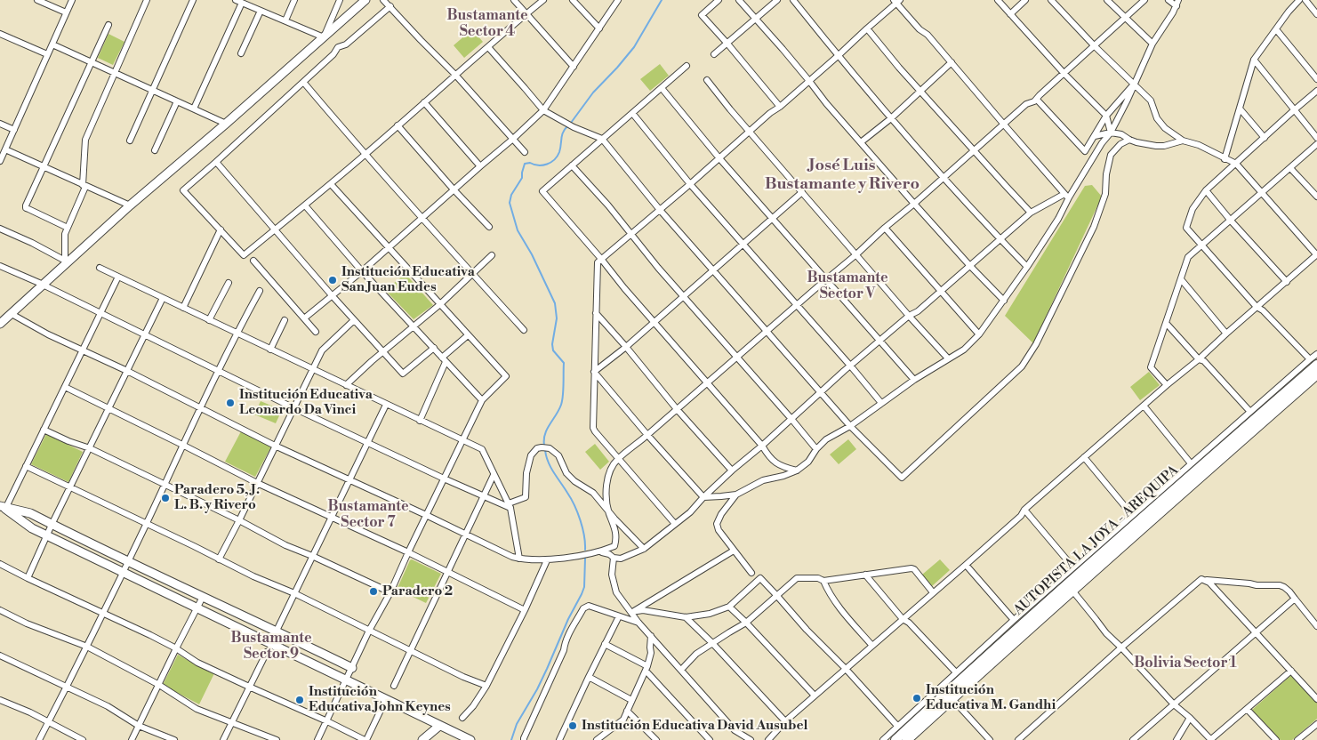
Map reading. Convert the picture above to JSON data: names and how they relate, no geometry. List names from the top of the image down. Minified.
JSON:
{"streets":{"main road":["AUTOPISTA LA JOYA - AREQUIPA"]},"districts":["Bustamante Sector 4","José Luis Bustamante y Rivero","Bustamante Sector V","Bustamante Sector 7","Bustamante Sector 9","Bolivia Sector 1"],"places":["Institución Educativa San Juan Eudes","Institución Educativa Leonardo Da Vinci","Paradero 5, J. L. B. y Rivero","Paradero 2","Institución Educativa M. Gandhi","Institución Educativa John Keynes","Institución Educativa David Ausubel"]}
